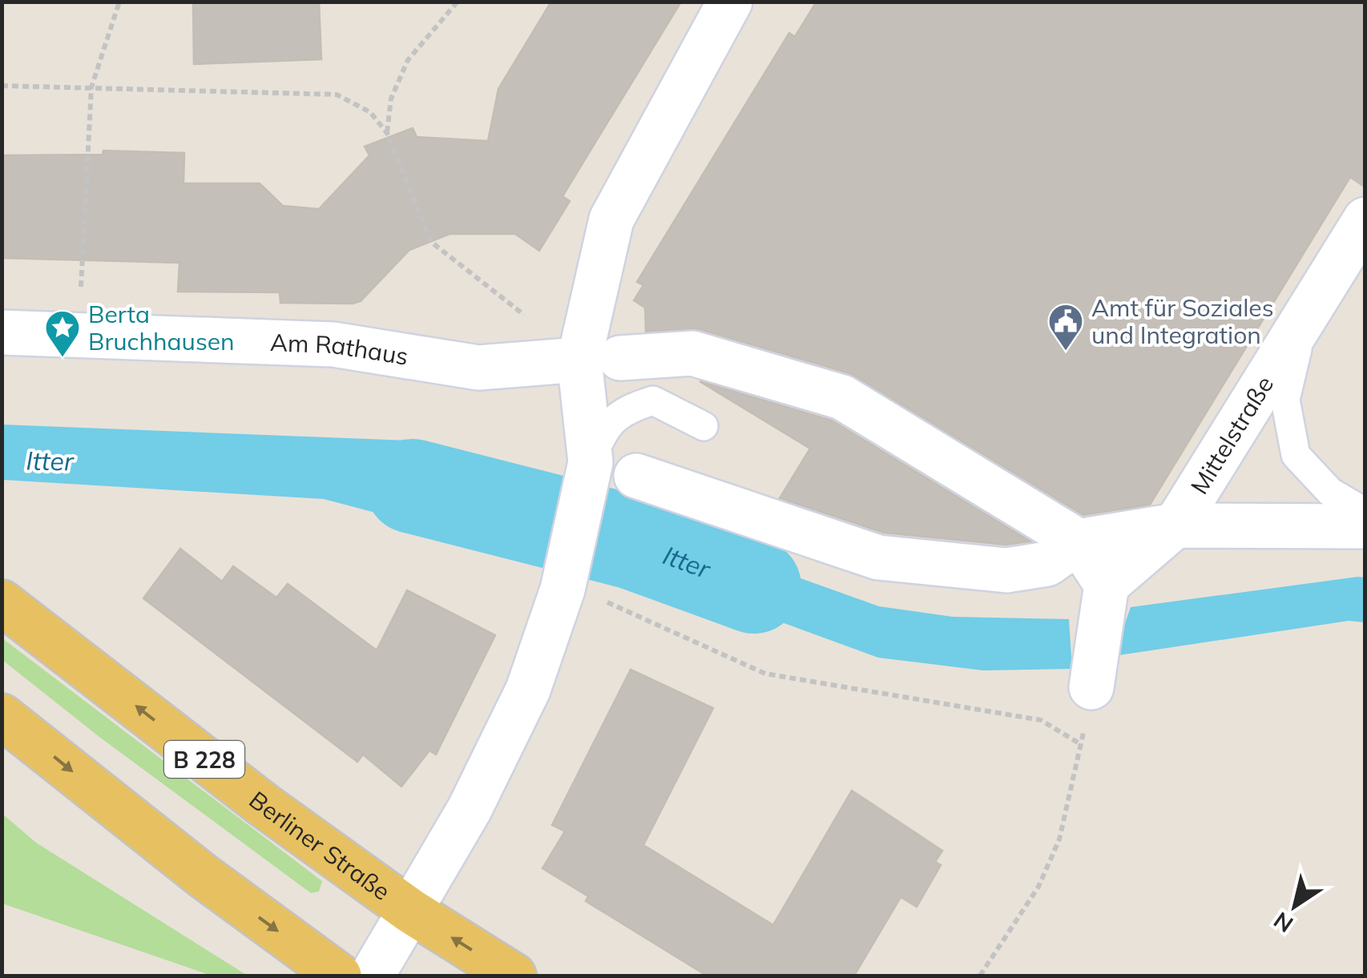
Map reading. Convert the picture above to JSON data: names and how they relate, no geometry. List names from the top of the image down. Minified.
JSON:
{"streets":{"main road":["B 228","Berliner Straße"],"street":["Am Rathaus","Mittelstraße"]},"water":["Itter"],"places":{"public building":["Amt für Soziales und Integration"],"place":["Berta Bruchhausen"]},"north":"bottom left"}
